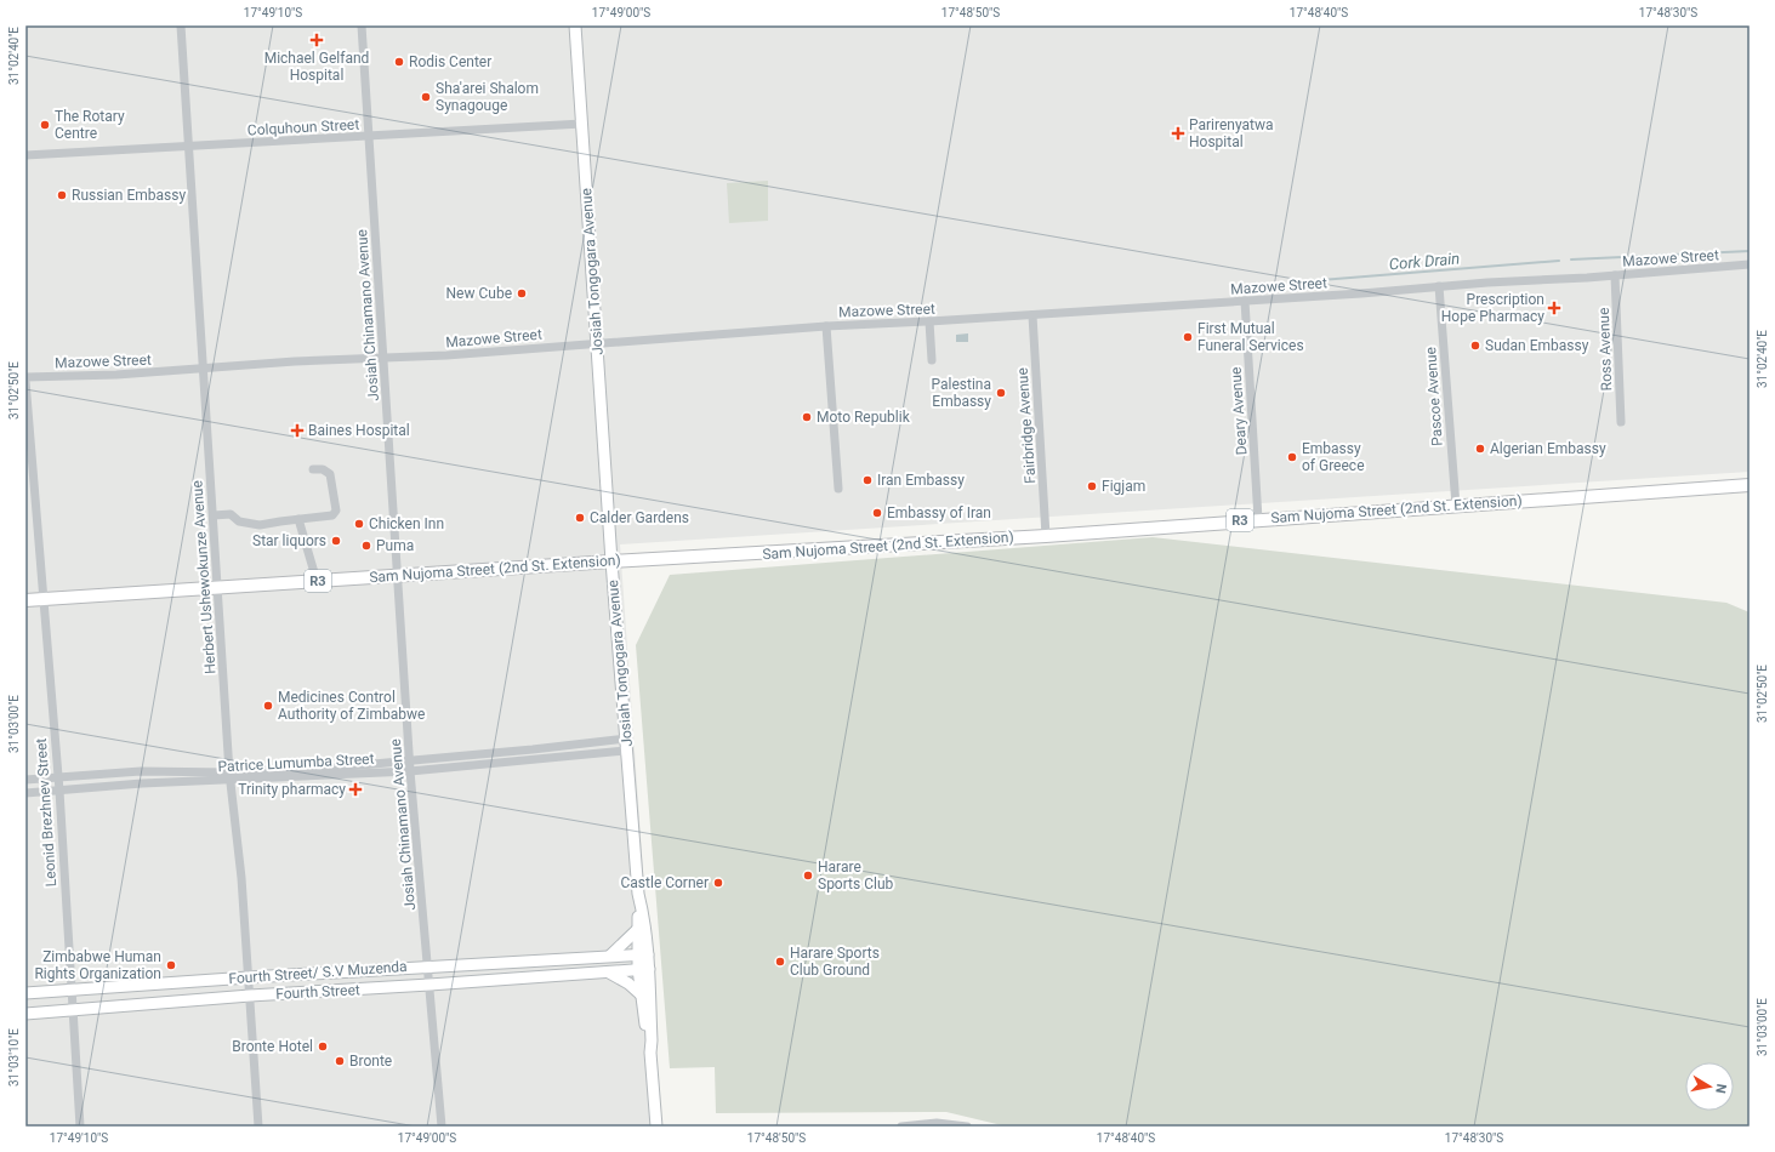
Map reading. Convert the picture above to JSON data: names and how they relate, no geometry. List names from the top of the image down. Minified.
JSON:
{"streets":{"highway":["Sam Nujoma Street (2nd St. Extension)","R3"],"main road":["Josiah Tongogara Avenue","Fourth Street/ S.V Muzenda","Fourth Street"],"street":["Colquhoun Street","Mazowe Street","Josiah Chinamano Avenue","Ross Avenue","Pascoe Avenue","Deary Avenue","Fairbridge Avenue","Herbert Ushewokunze Avenue","Patrice Lumumba Street","Leonid Brezhnev Street"]},"crossings":[["Colquhoun Street","Josiah Tongogara Avenue"],["Colquhoun Street","Josiah Chinamano Avenue"],["Colquhoun Street","Herbert Ushewokunze Avenue"],["Mazowe Street","Josiah Tongogara Avenue"],["Mazowe Street","Josiah Chinamano Avenue"],["Mazowe Street","Ross Avenue"],["Mazowe Street","Pascoe Avenue"],["Mazowe Street","Deary Avenue"],["Mazowe Street","Fairbridge Avenue"],["Mazowe Street","Herbert Ushewokunze Avenue"],["Josiah Tongogara Avenue","Sam Nujoma Street (2nd St. Extension)"],["Josiah Tongogara Avenue","Patrice Lumumba Street"],["Josiah Chinamano Avenue","Sam Nujoma Street (2nd St. Extension)"],["Josiah Chinamano Avenue","Patrice Lumumba Street"],["Josiah Chinamano Avenue","Fourth Street/ S.V Muzenda"],["Josiah Chinamano Avenue","Fourth Street"],["Pascoe Avenue","Sam Nujoma Street (2nd St. Extension)"],["Deary Avenue","Sam Nujoma Street (2nd St. Extension)"],["Fairbridge Avenue","Sam Nujoma Street (2nd St. Extension)"],["Sam Nujoma Street (2nd St. Extension)","Herbert Ushewokunze Avenue"],["Sam Nujoma Street (2nd St. Extension)","Leonid Brezhnev Street"],["Herbert Ushewokunze Avenue","Patrice Lumumba Street"],["Herbert Ushewokunze Avenue","Fourth Street/ S.V Muzenda"],["Herbert Ushewokunze Avenue","Fourth Street"],["Patrice Lumumba Street","Leonid Brezhnev Street"],["Leonid Brezhnev Street","Fourth Street/ S.V Muzenda"],["Leonid Brezhnev Street","Fourth Street"]],"water":["Cork Drain"],"places":{"health":["Michael Gelfand Hospital","Parirenyatwa Hospital","Prescription Hope Pharmacy","Baines Hospital","Trinity pharmacy"],"other":["Rodis Center","Sha'arei Shalom Synagouge","The Rotary Centre","Russian Embassy","New Cube","First Mutual Funeral Services","Sudan Embassy","Palestina Embassy","Moto Republik","Algerian Embassy","Embassy of Greece","Iran Embassy","Figjam","Embassy of Iran","Calder Gardens","Chicken Inn","Star liquors","Puma","Medicines Control Authority of Zimbabwe","Harare Sports Club","Castle Corner","Harare Sports Club Ground","Zimbabwe Human Rights Organization","Bronte Hotel","Bronte"]},"north":"right","coordinates":["17°49'10\"S","17°49'00\"S","17°48'50\"S","17°48'40\"S","17°48'30\"S","31°02'40\"E","31°02'50\"E","31°03'00\"E","31°03'10\"E"]}
